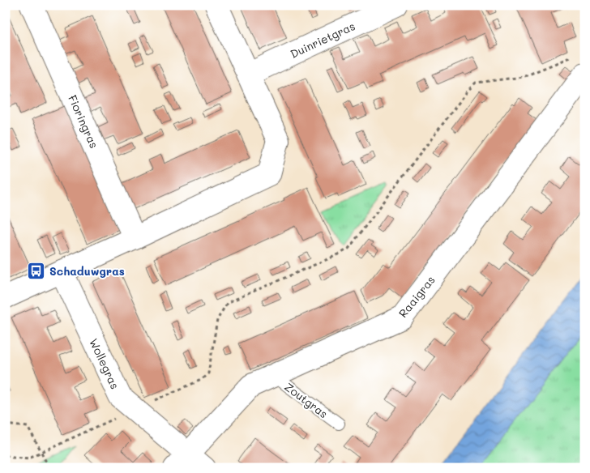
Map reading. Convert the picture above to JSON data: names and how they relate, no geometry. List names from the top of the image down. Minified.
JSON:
{"streets":{"street":["Duinrietgras","Fioringras","Raaigras","Wollegras"],"lane":["Zoutgras"]},"crossings":[["Raaigras","Wollegras"],["Raaigras","Zoutgras"]],"places":{"bus stop":["Schaduwgras"]}}
